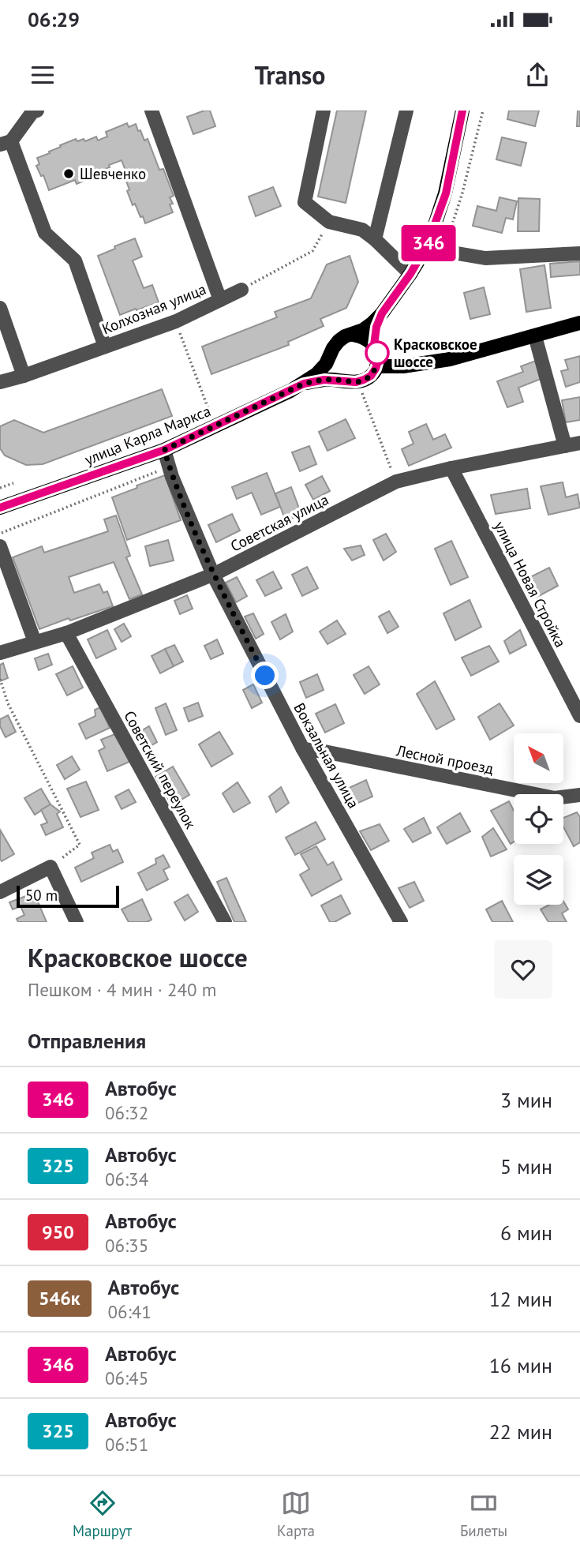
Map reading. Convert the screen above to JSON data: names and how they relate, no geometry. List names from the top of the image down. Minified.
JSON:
{"streets":{"main road":["улица Карла Маркса"],"street":["Колхозная улица","Советская улица","улица Новая Стройка","Вокзальная улица","Лесной проезд","Советский переулок"]},"crossings":[["улица Карла Маркса","Вокзальная улица"],["Советская улица","улица Новая Стройка"],["Советская улица","Вокзальная улица"],["Советская улица","Советский переулок"],["Вокзальная улица","Лесной проезд"]],"places":["Шевченко","Красковское шоссе"],"lines":["bus line 346"],"scale_bar":"50 m","north":"top left","page":{"status":"06:29","header":"Transo","on_map":"346","scale":"50 m","heading":[["Красковское шоссе","Пешком · 4 мин · 240 m"],"Отправления"],"list":[{"mark":"346","name":"Автобус","note":"06:32","value":"3 мин"},{"mark":"325","name":"Автобус","note":"06:34","value":"5 мин"},{"mark":"950","name":"Автобус","note":"06:35","value":"6 мин"},{"mark":"546к","name":"Автобус","note":"06:41","value":"12 мин"},{"mark":"346","name":"Автобус","note":"06:45","value":"16 мин"},{"mark":"325","name":"Автобус","note":"06:51","value":"22 мин"}],"tabs":["Маршрут","Карта","Билеты"]}}
